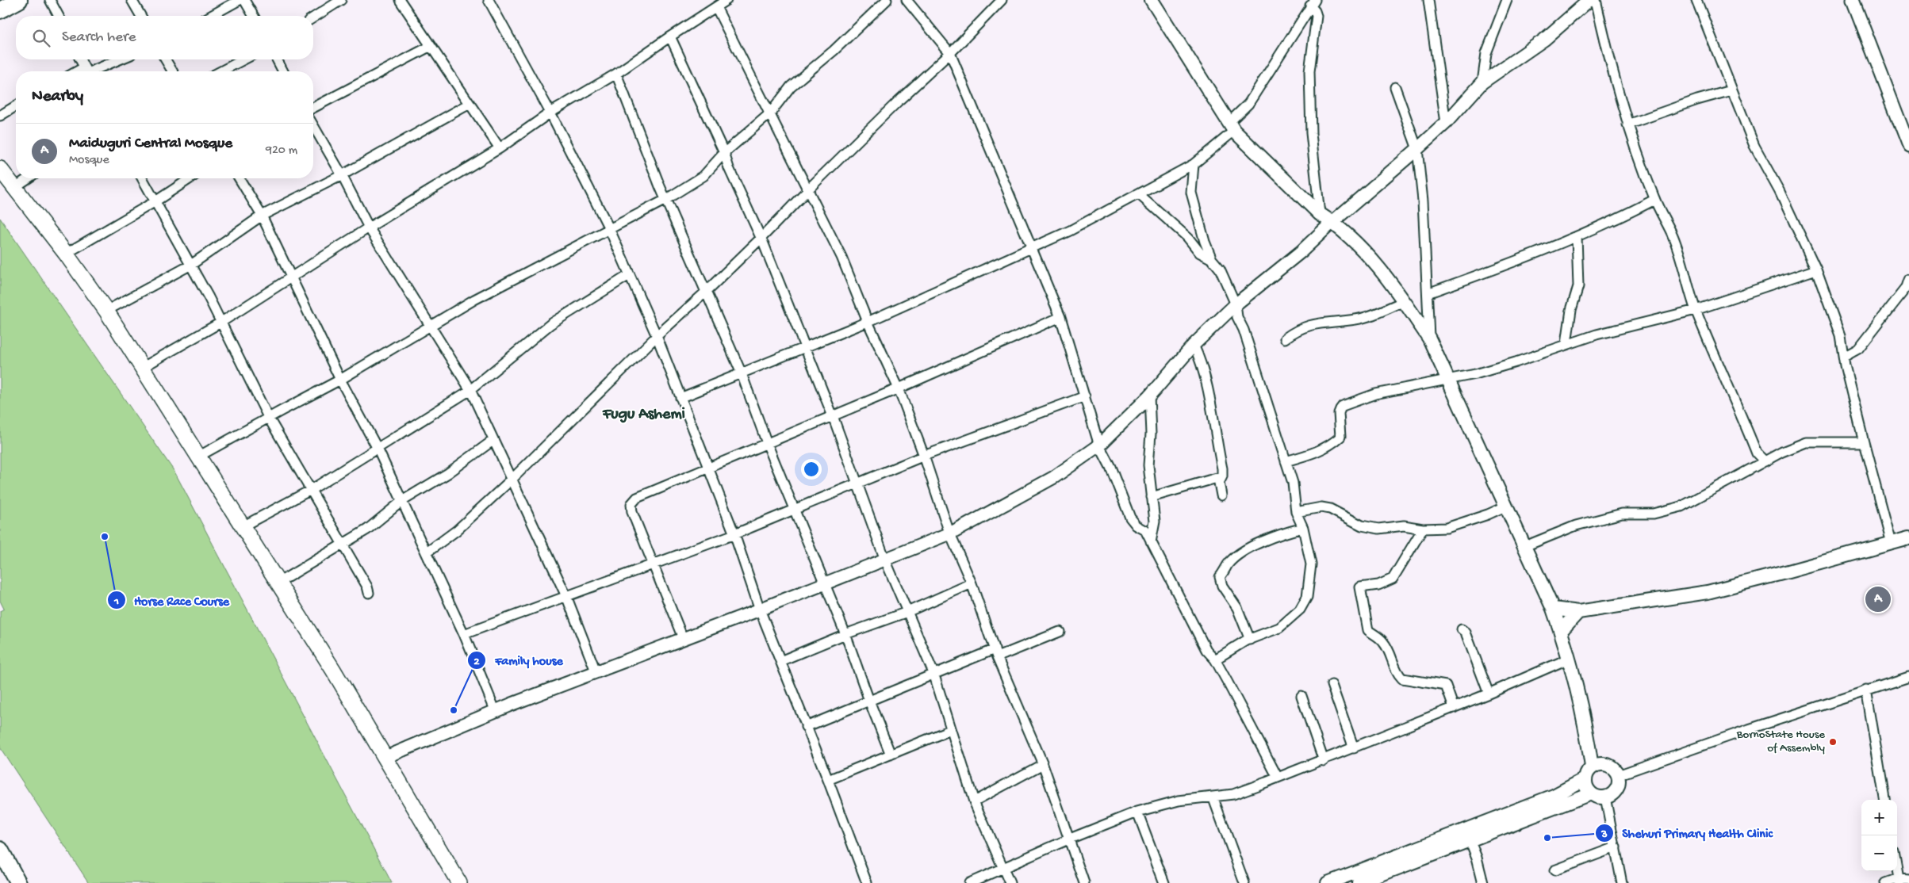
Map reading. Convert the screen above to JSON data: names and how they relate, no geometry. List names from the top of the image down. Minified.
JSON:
{"districts":["Fugu Ashemi"],"places":["Horse Race Course","Family house","BornoState House of Assembly","Shehuri Primary Health Clinic"],"page":{"search":"Search here","heading":"Nearby","list":[{"mark":"A","name":"Maiduguri Central Mosque","note":"Mosque","value":"920 m"}],"pins":"A","map_buttons":["+","−"]}}
